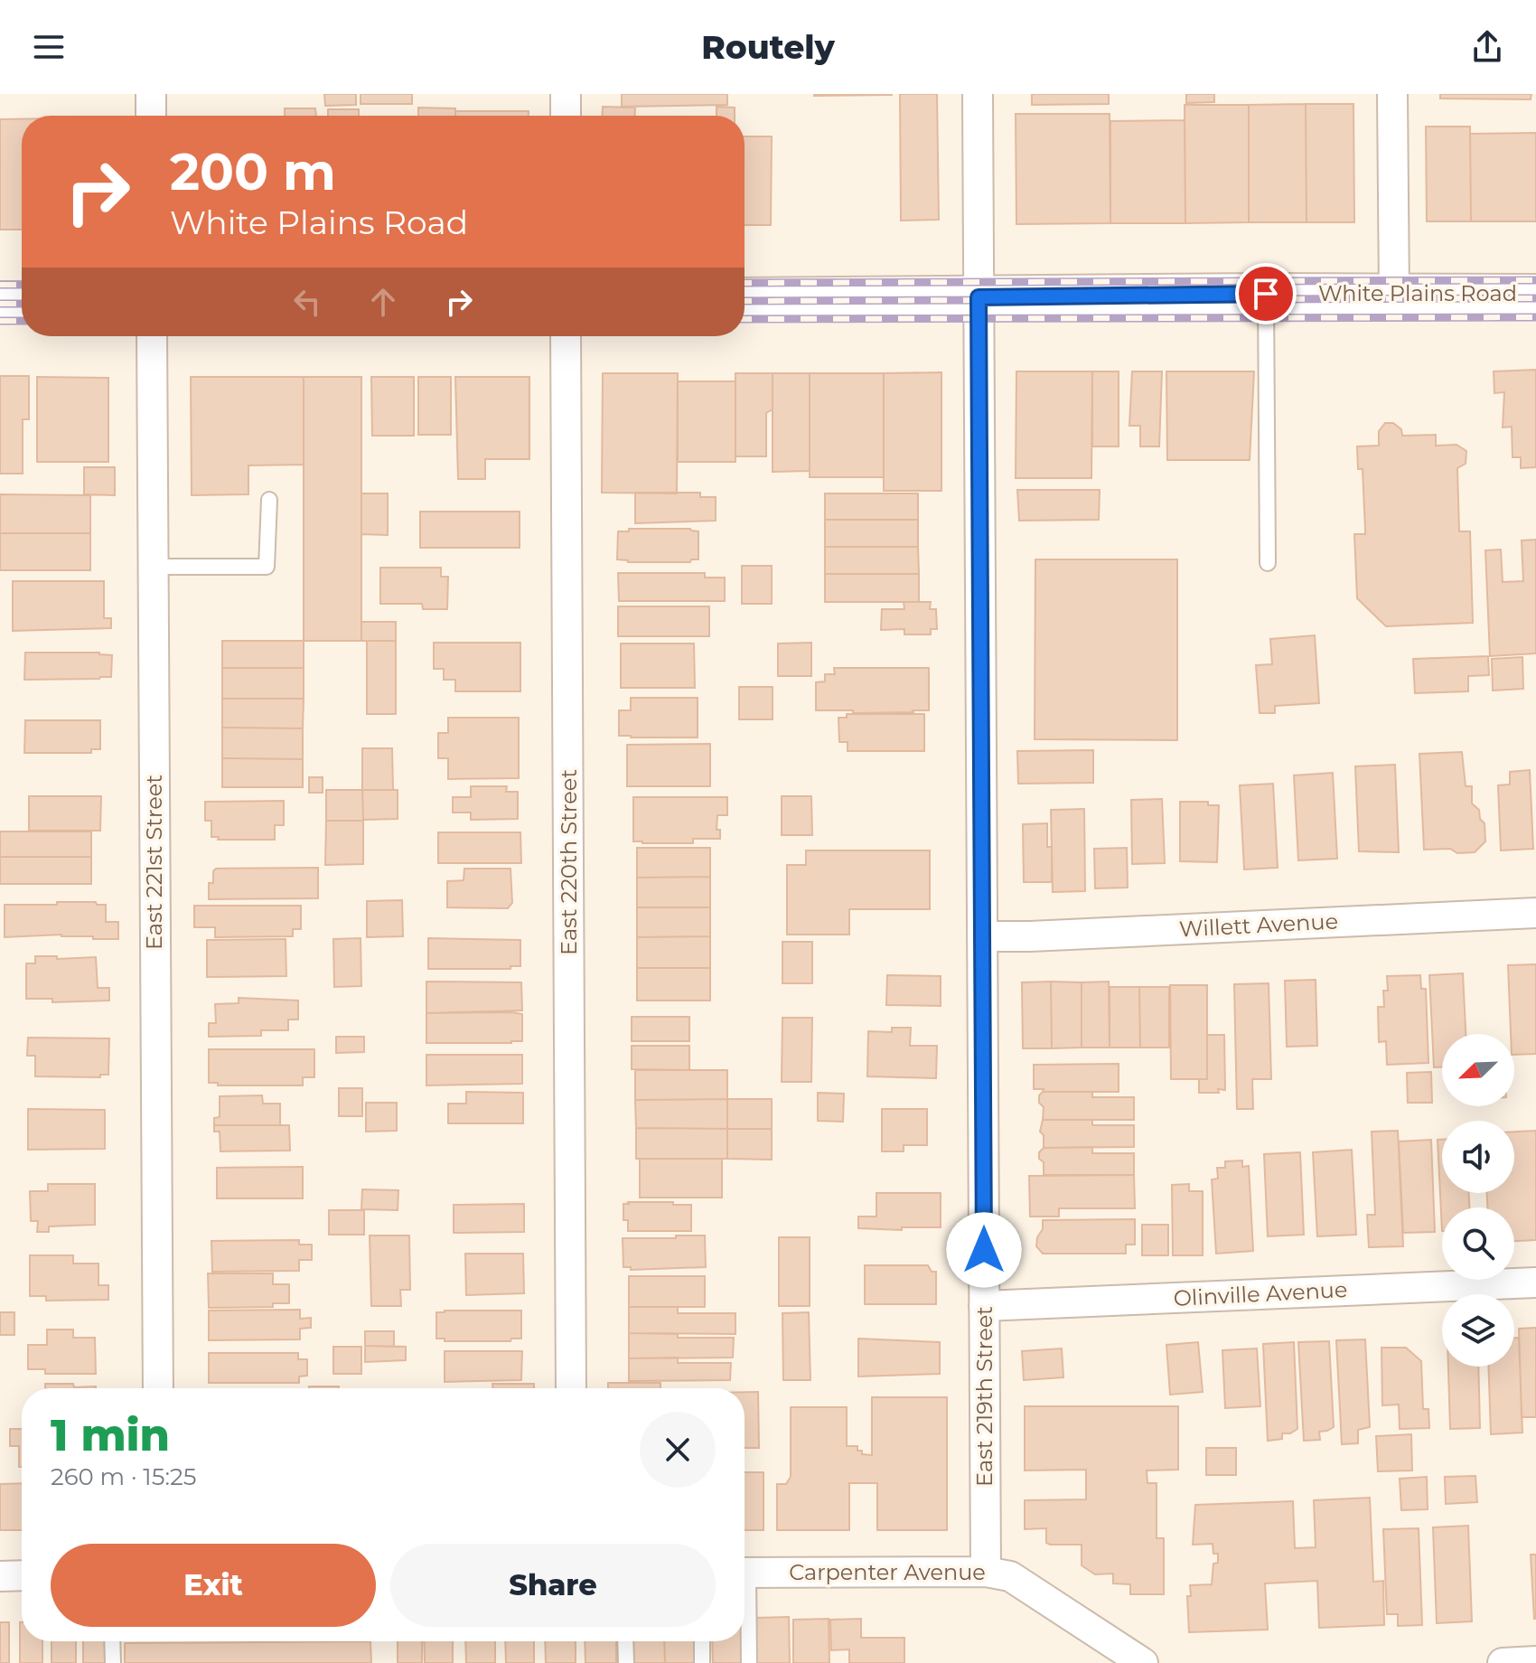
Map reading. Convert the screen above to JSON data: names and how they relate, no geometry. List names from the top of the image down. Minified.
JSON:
{"streets":{"main road":["White Plains Road"],"street":["East 221st Street","East 220th Street","Willett Avenue","Olinville Avenue","East 219th Street","Carpenter Avenue"]},"crossings":[["White Plains Road","East 219th Street"],["Willett Avenue","East 219th Street"],["Olinville Avenue","East 219th Street"],["East 219th Street","Carpenter Avenue"]],"north":"bottom left","page":{"header":"Routely","turn":["200 m","White Plains Road"],"heading":["1 min","260 m · 15:25"],"buttons":["Exit","Share"]}}
